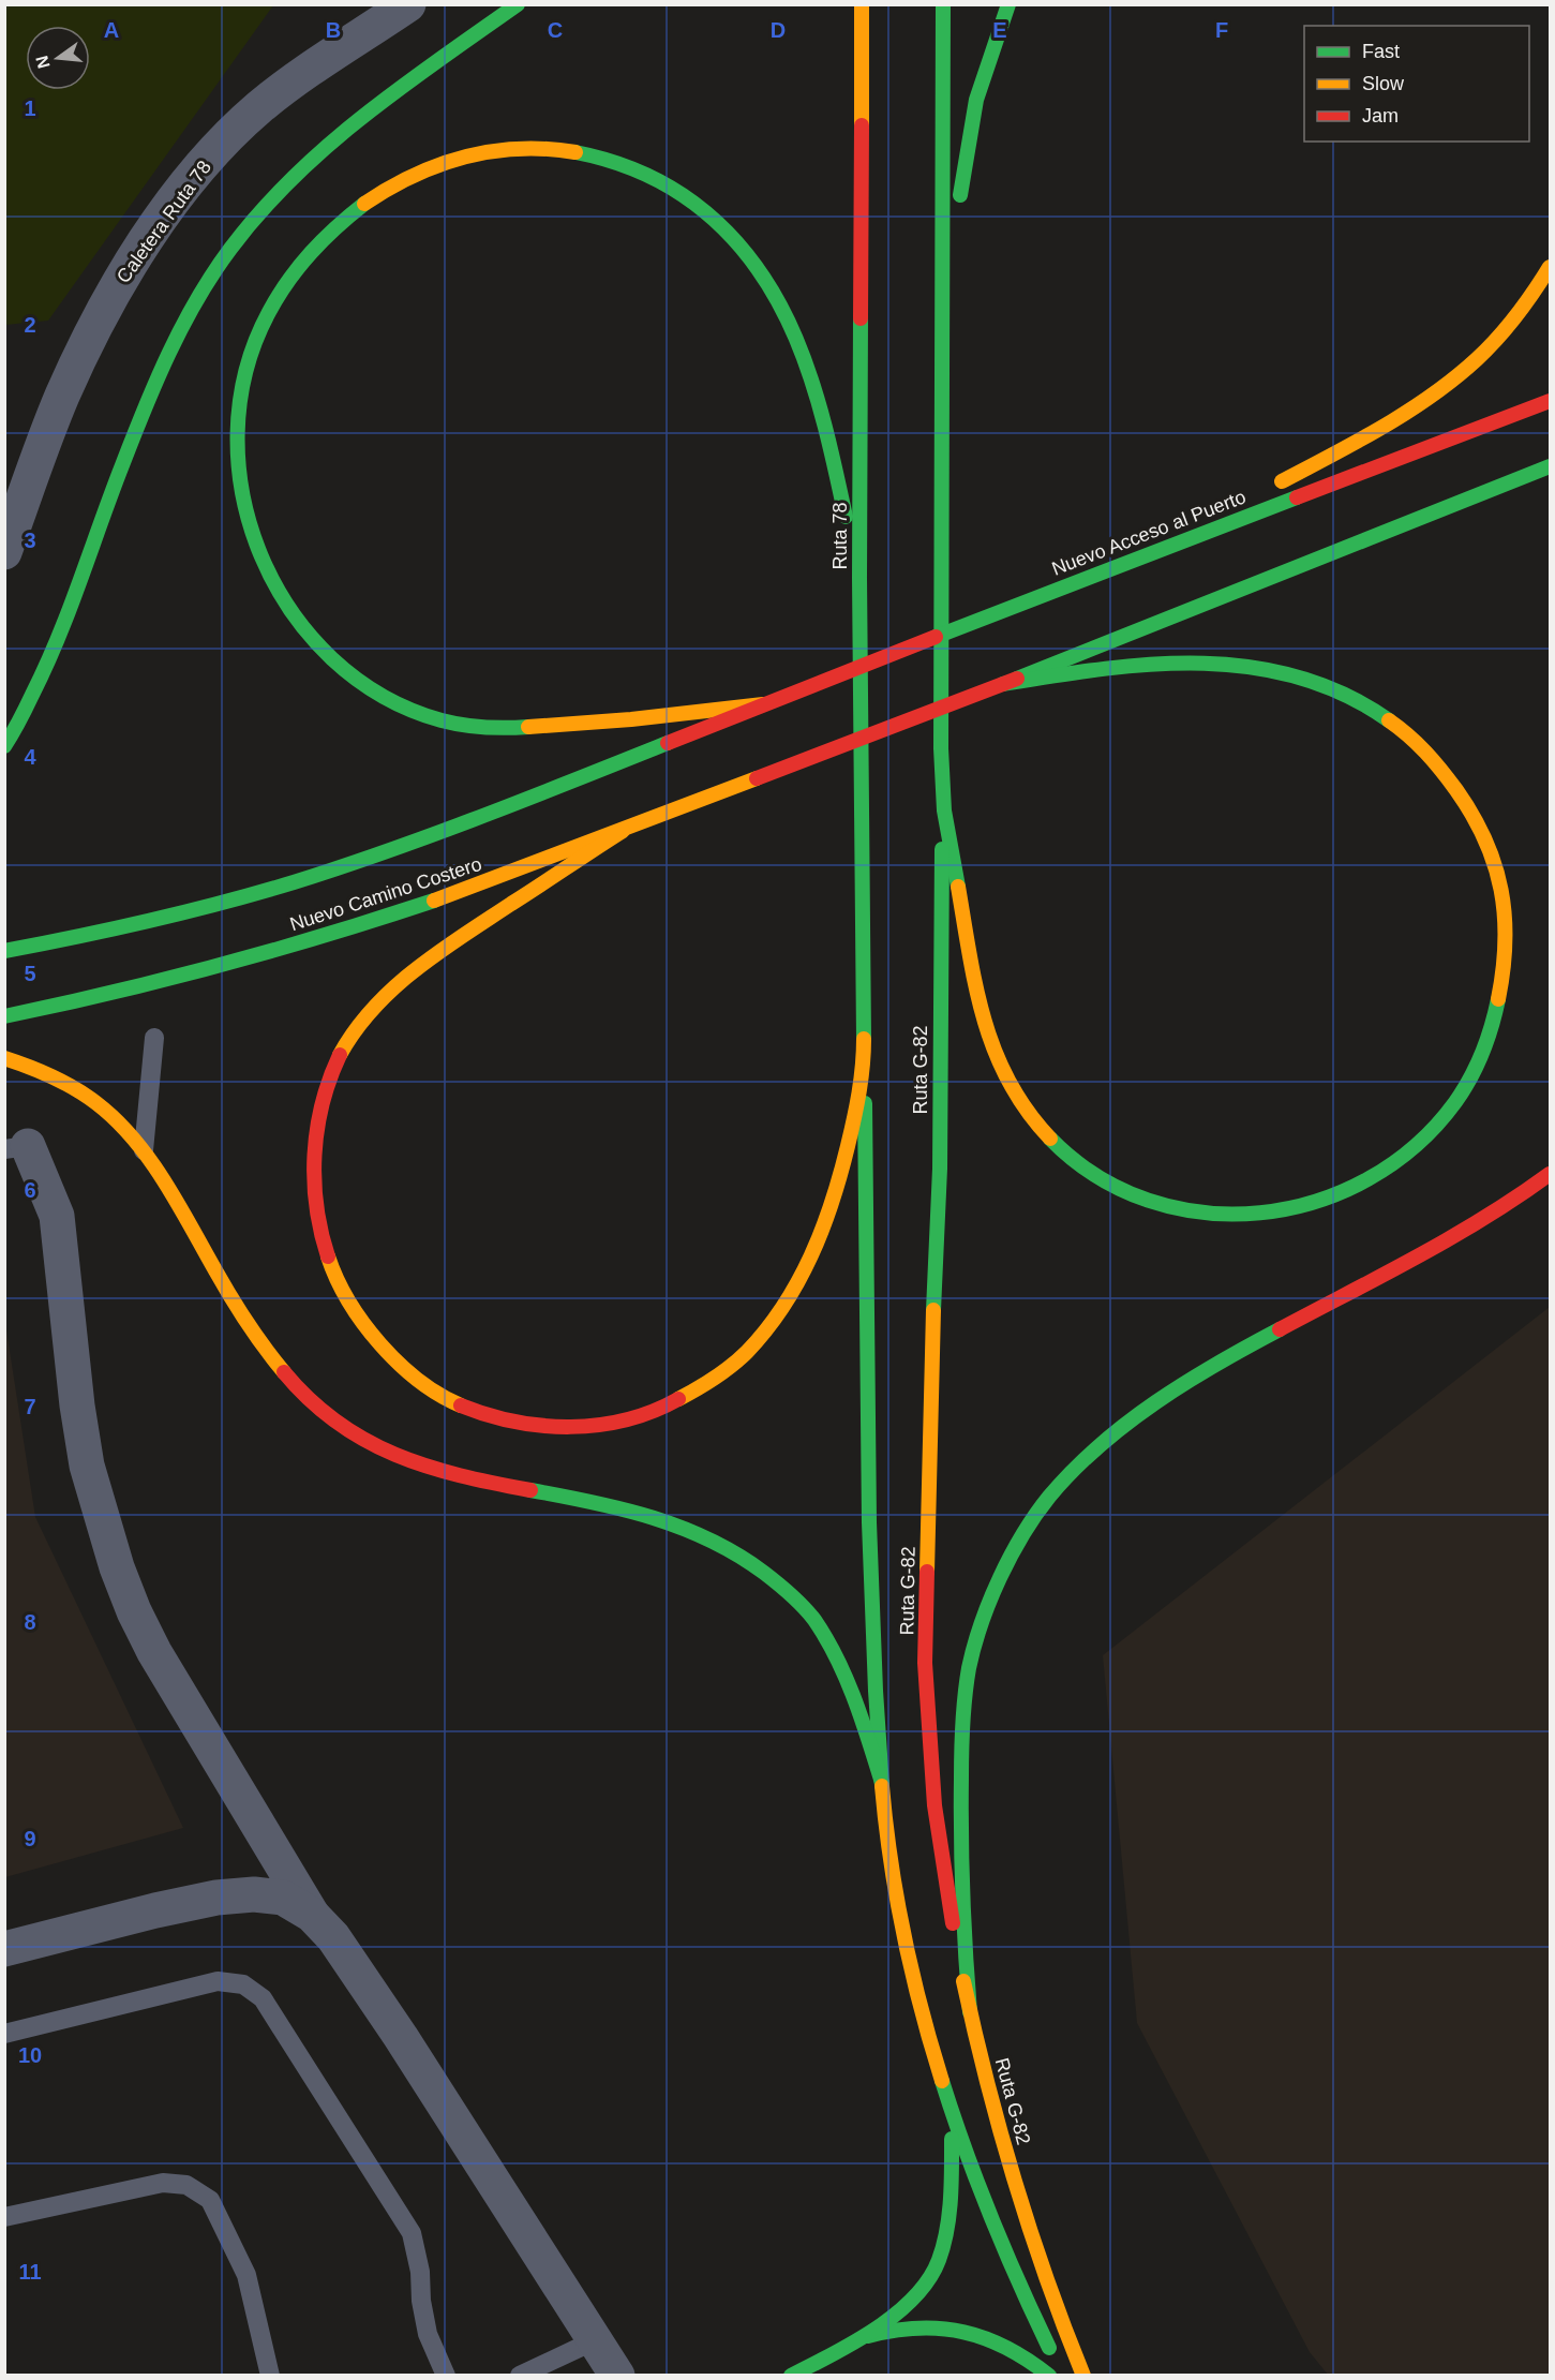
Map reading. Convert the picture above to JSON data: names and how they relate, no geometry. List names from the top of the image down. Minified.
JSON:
{"streets":{"main road":["Nuevo Acceso al Puerto","Ruta 78","Nuevo Camino Costero","Ruta G-82"],"street":["Caletera Ruta 78"]},"crossings":[["Nuevo Acceso al Puerto","Nuevo Camino Costero"],["Ruta 78","Ruta G-82"]],"legend":["Fast","Slow","Jam"],"north":"left","grid":{"columns":["A","B","C","D","E","F"],"rows":["1","2","3","4","5","6","7","8","9","10","11"]}}
